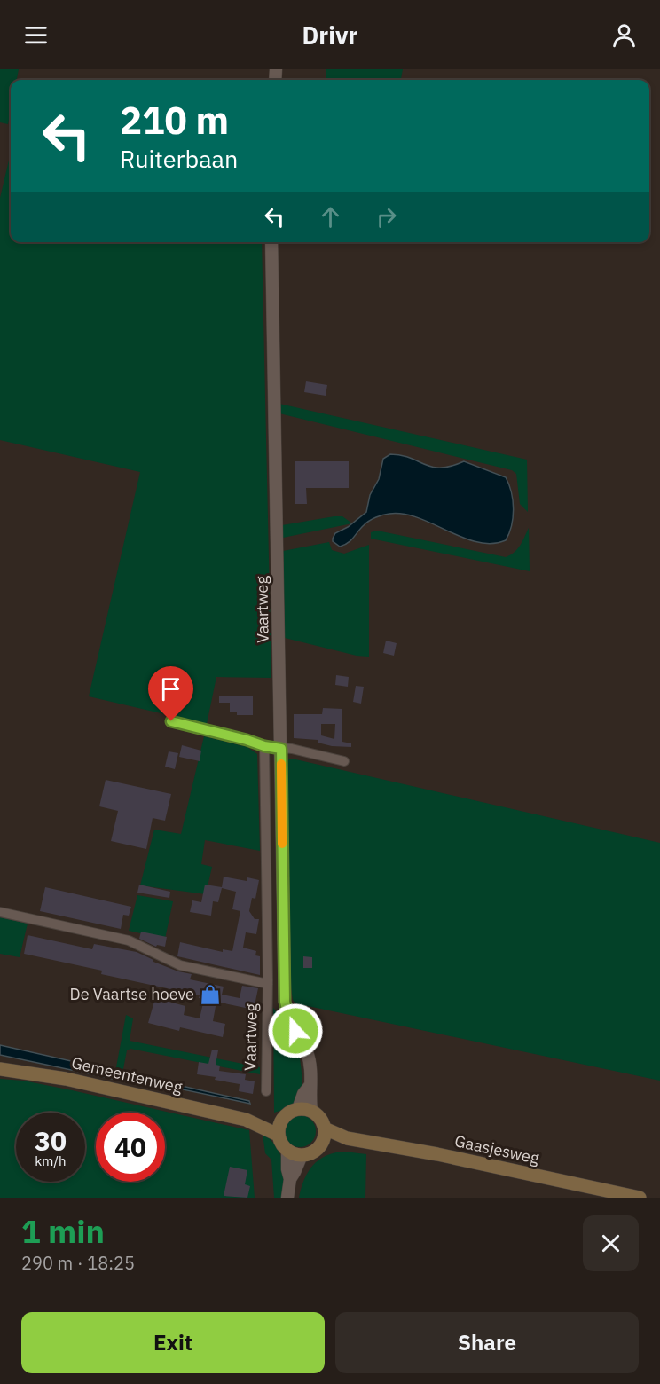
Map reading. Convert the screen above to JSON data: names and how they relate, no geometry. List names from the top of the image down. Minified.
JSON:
{"streets":{"main road":["Gemeentenweg","Gaasjesweg"],"street":["Vaartweg"]},"crossings":[["Vaartweg","Gemeentenweg"],["Vaartweg","Gaasjesweg"],["Gemeentenweg","Gaasjesweg"]],"places":{"shop":["De Vaartse hoeve"]},"page":{"header":"Drivr","turn":["210 m","Ruiterbaan"],"speed":"30 km/h","limit":"40","heading":["1 min","290 m · 18:25"],"buttons":["Exit","Share"]}}
